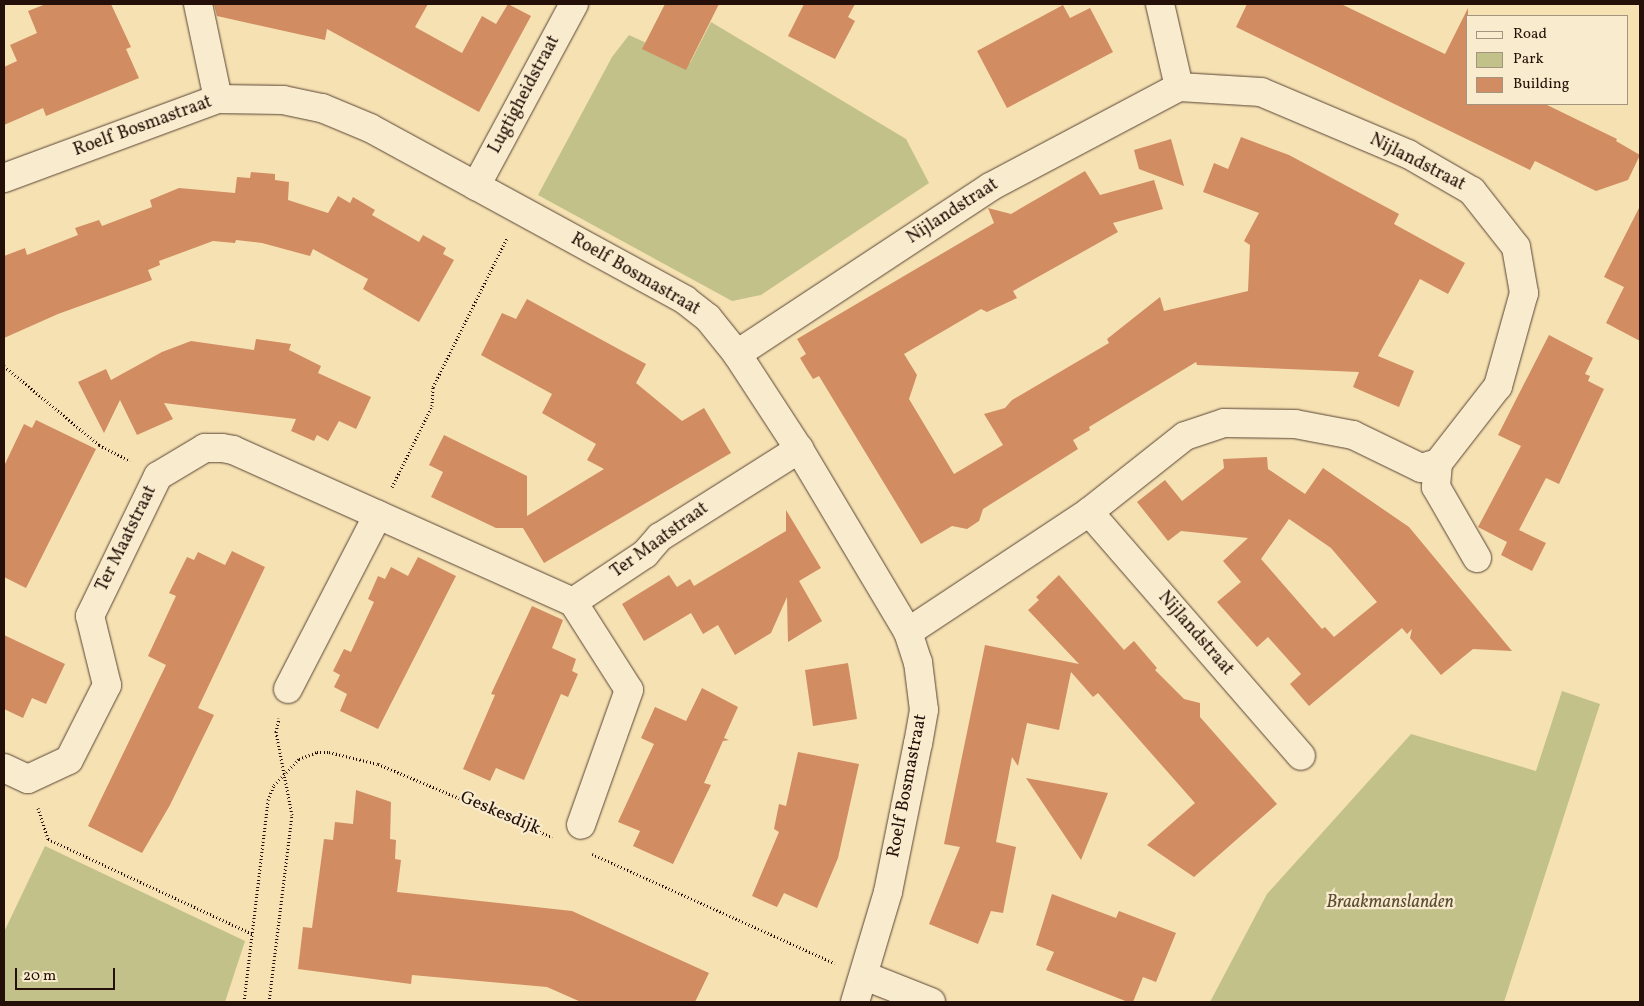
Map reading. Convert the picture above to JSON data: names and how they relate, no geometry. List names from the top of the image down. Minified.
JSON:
{"streets":{"street":["Lugtigheidstraat","Roelf Bosmastraat","Nijlandstraat","Ter Maatstraat"],"path":["Geskesdijk"]},"crossings":[["Lugtigheidstraat","Roelf Bosmastraat"],["Roelf Bosmastraat","Nijlandstraat"],["Roelf Bosmastraat","Ter Maatstraat"]],"parks":["Braakmanslanden"],"legend":["Road","Park","Building"],"scale_bar":"20 m"}
